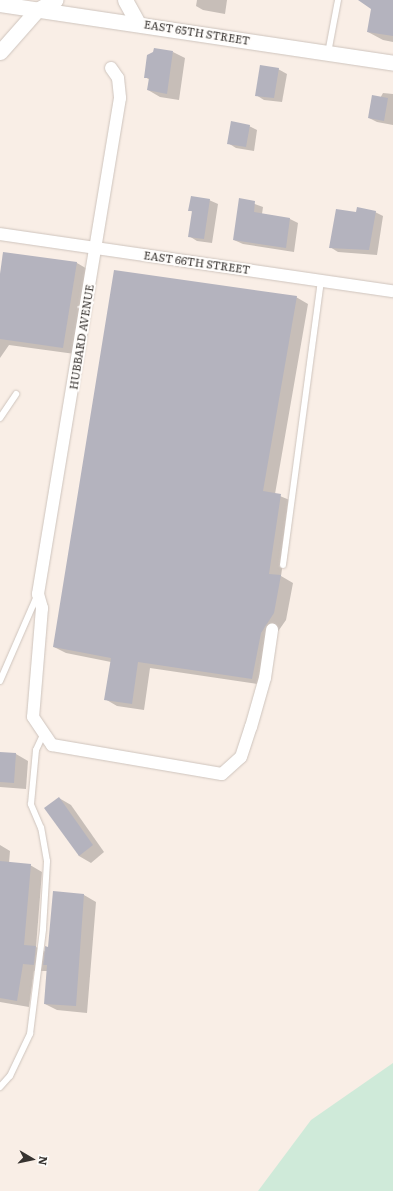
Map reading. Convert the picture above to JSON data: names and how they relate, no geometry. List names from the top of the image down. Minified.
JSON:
{"streets":{"street":["EAST 65TH STREET","EAST 66TH STREET","HUBBARD AVENUE"]},"crossings":[["EAST 66TH STREET","HUBBARD AVENUE"]],"north":"right"}
